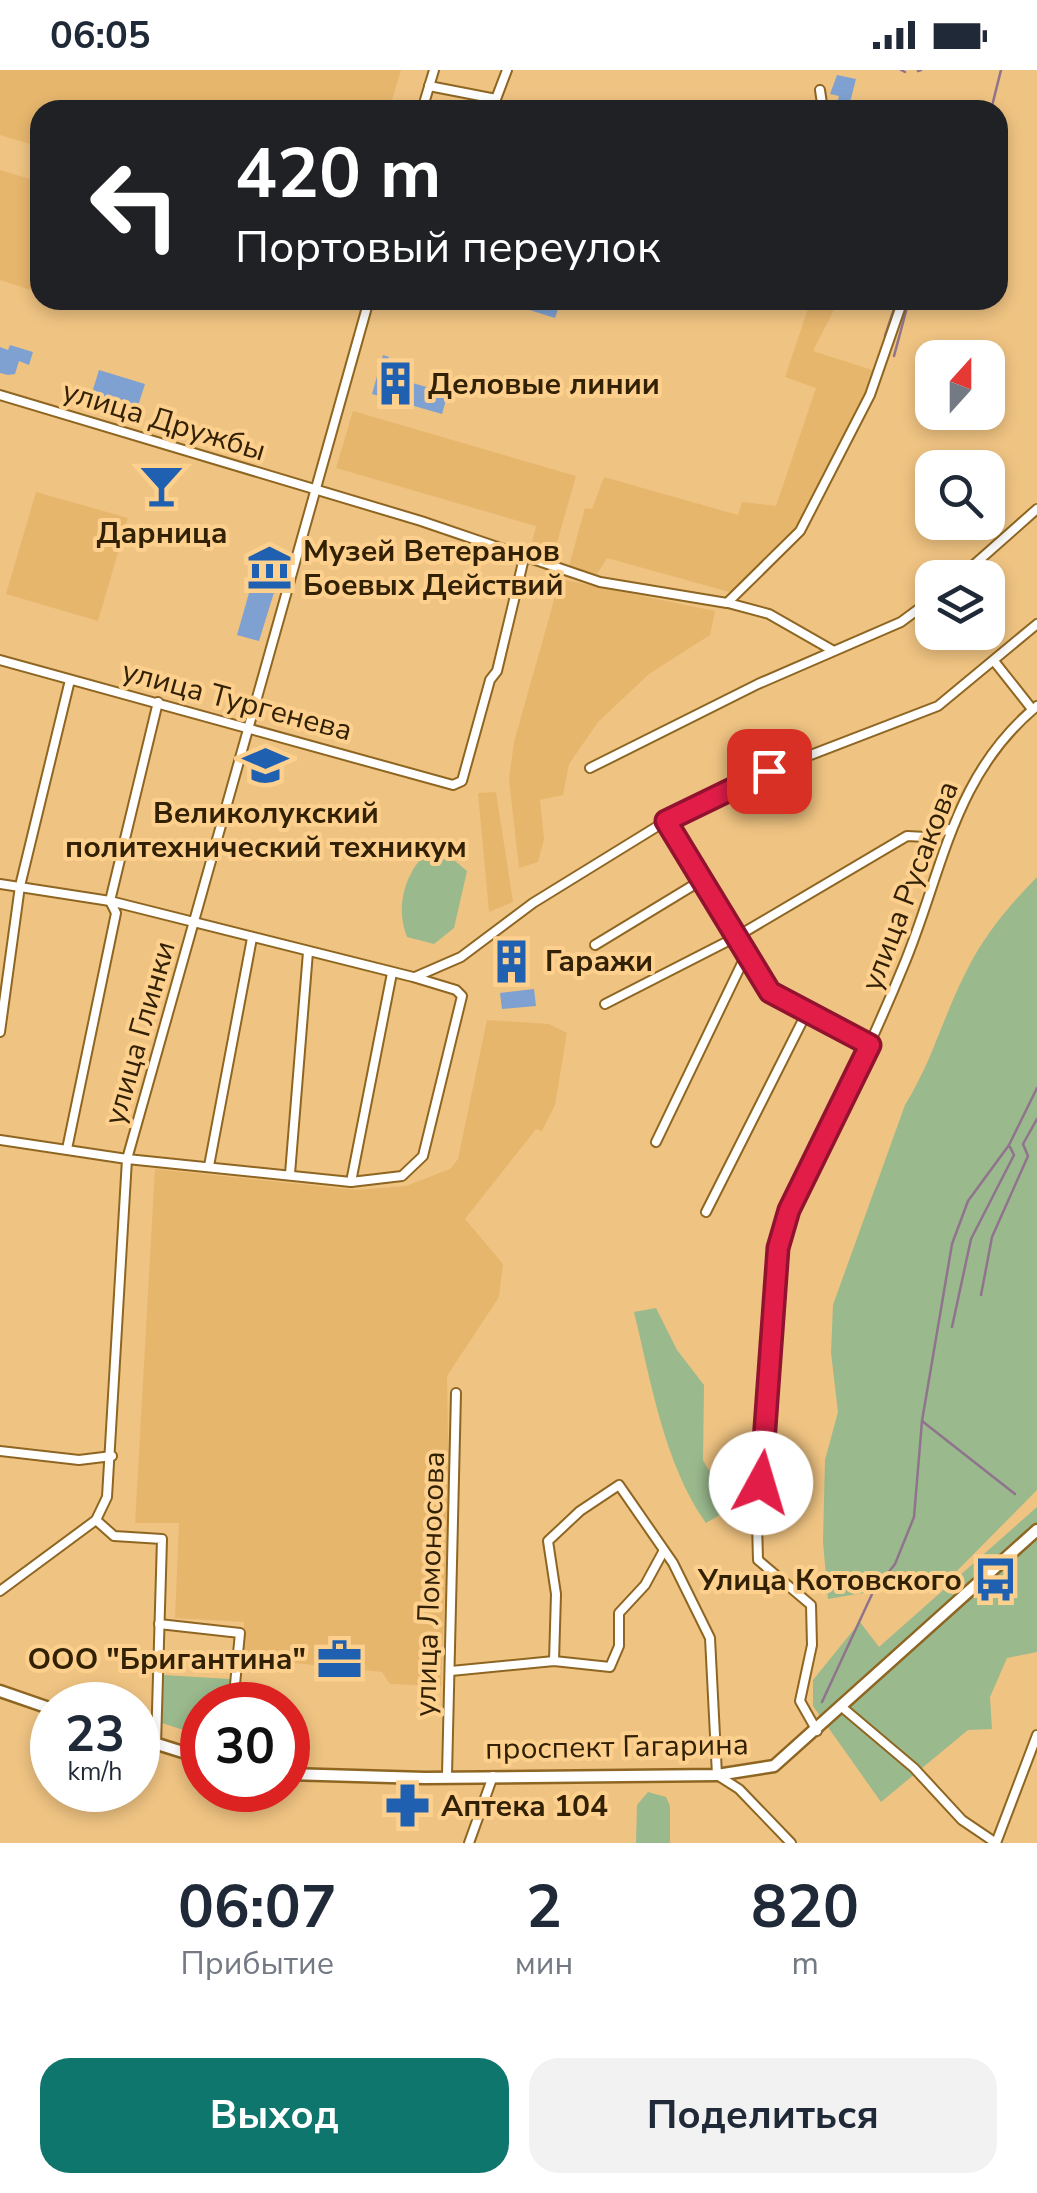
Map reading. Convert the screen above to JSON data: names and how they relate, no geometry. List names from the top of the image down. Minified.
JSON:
{"streets":{"main road":["проспект Гагарина"],"street":["улица Дружбы","улица Тургенева","улица Русакова","улица Глинки","улица Ломоносова"]},"crossings":[["улица Дружбы","улица Тургенева"],["улица Дружбы","улица Глинки"],["улица Тургенева","улица Глинки"],["улица Русакова","проспект Гагарина"],["улица Ломоносова","проспект Гагарина"]],"places":{"building":["Деловые линии","Гаражи"],"bar":["Дарница"],"museum":["Музей Ветеранов Боевых Действий"],"school or university":["Великолукский политехнический техникум"],"bus stop":["Улица Котовского"],"office":["ООО \"Бригантина\""],"pharmacy":["Аптека 104"]},"north":"top","page":{"status":"06:05","turn":["420 m","Портовый переулок"],"speed":"23 km/h","limit":"30","eta":["06:07","Прибытие","2","мин","820","m"],"buttons":["Выход","Поделиться"]}}
